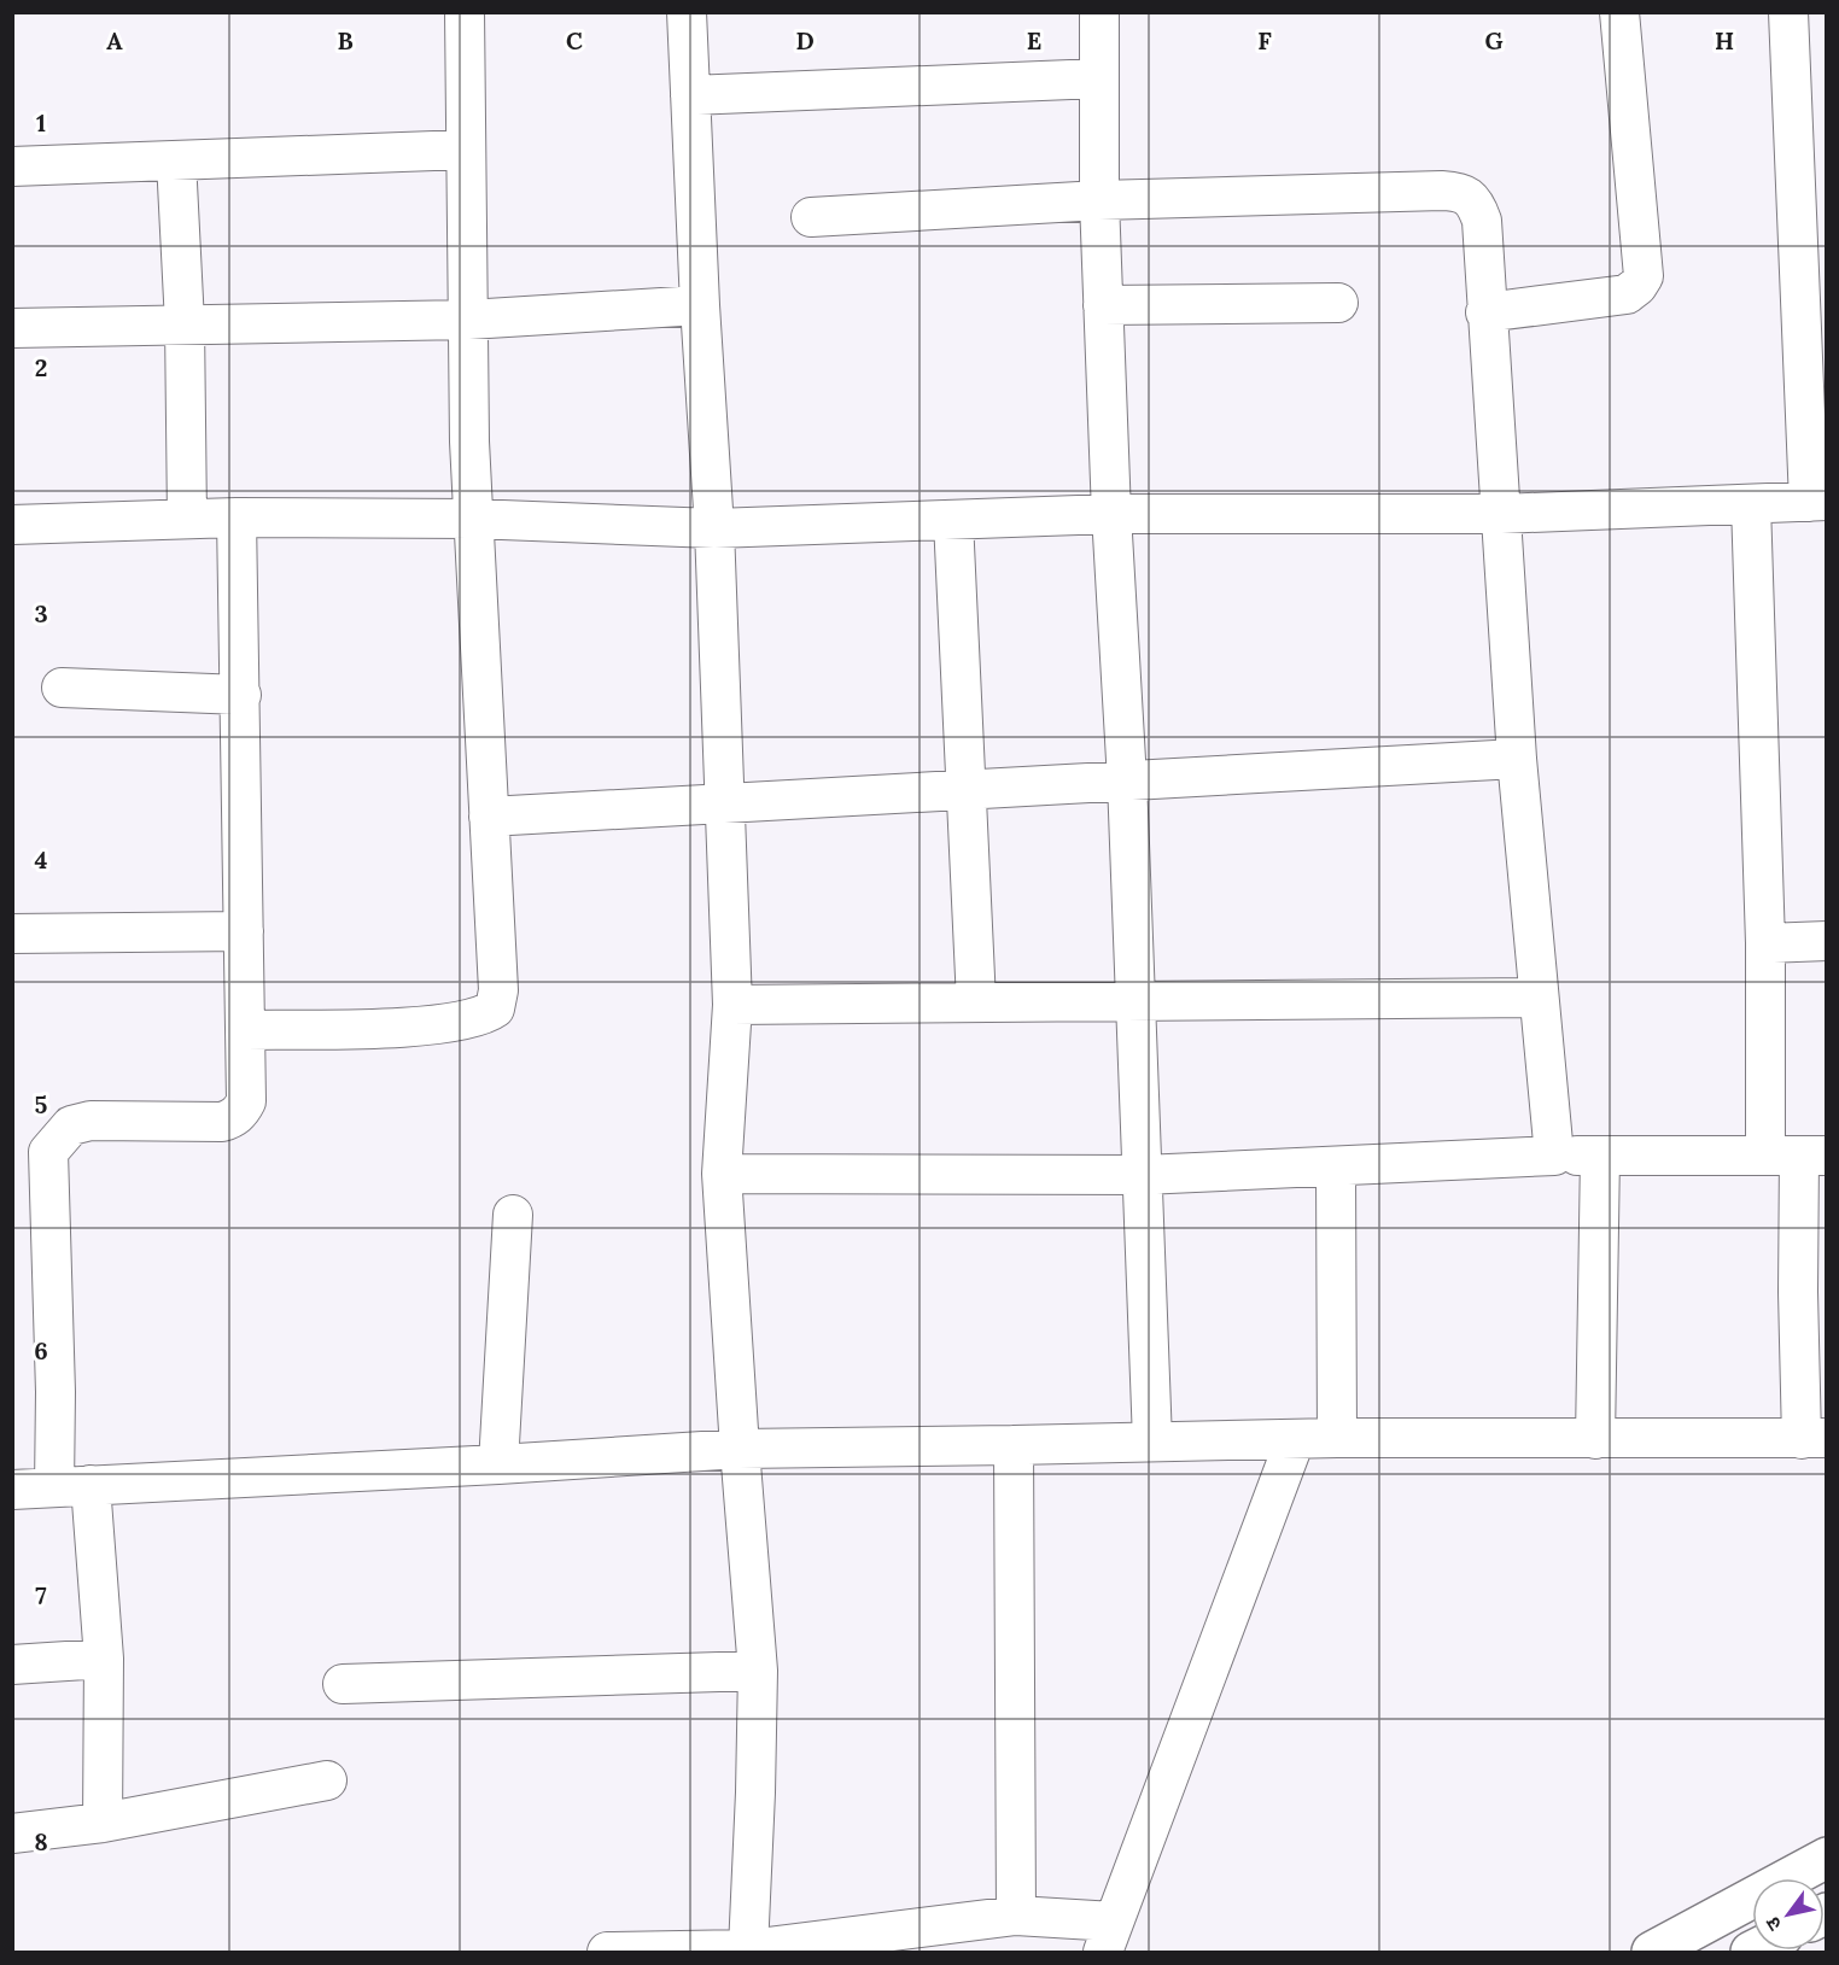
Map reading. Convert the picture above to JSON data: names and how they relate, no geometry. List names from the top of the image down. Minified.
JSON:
{"north":"bottom left","grid":{"columns":["A","B","C","D","E","F","G","H"],"rows":["1","2","3","4","5","6","7","8"]}}
